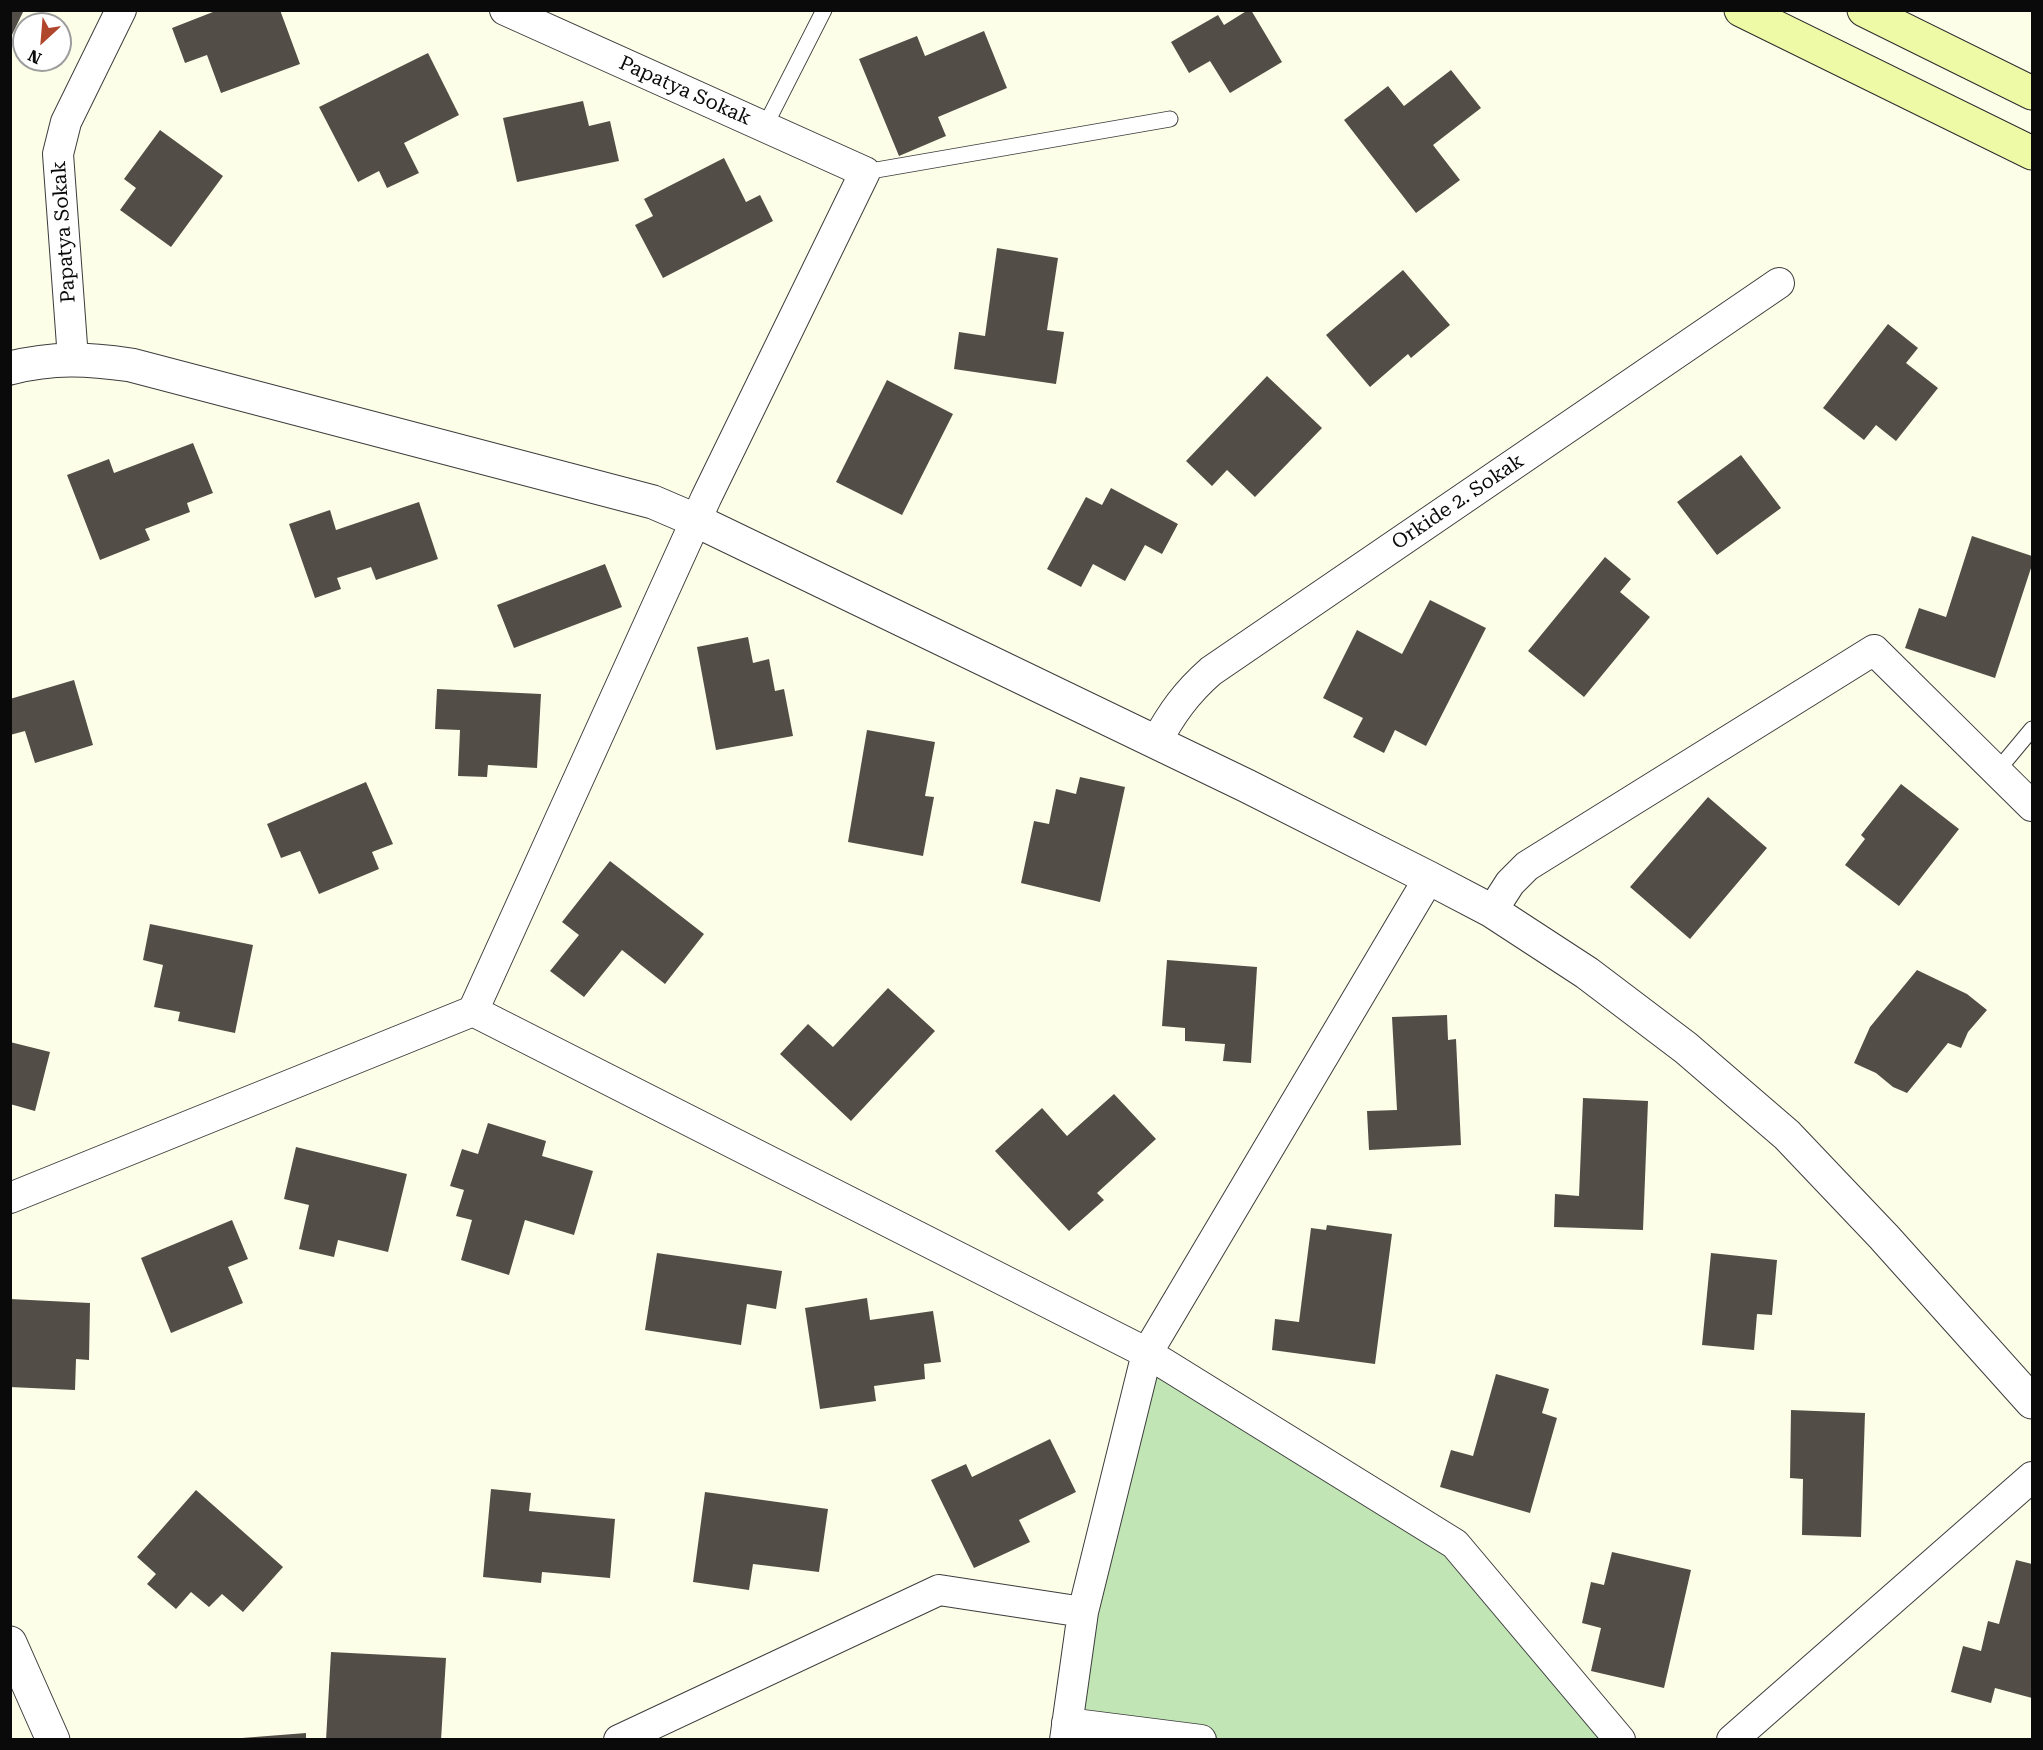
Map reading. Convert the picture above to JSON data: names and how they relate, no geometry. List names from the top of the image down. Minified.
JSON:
{"streets":{"street":["Papatya Sokak","Orkide 2. Sokak"]},"north":"bottom left"}
